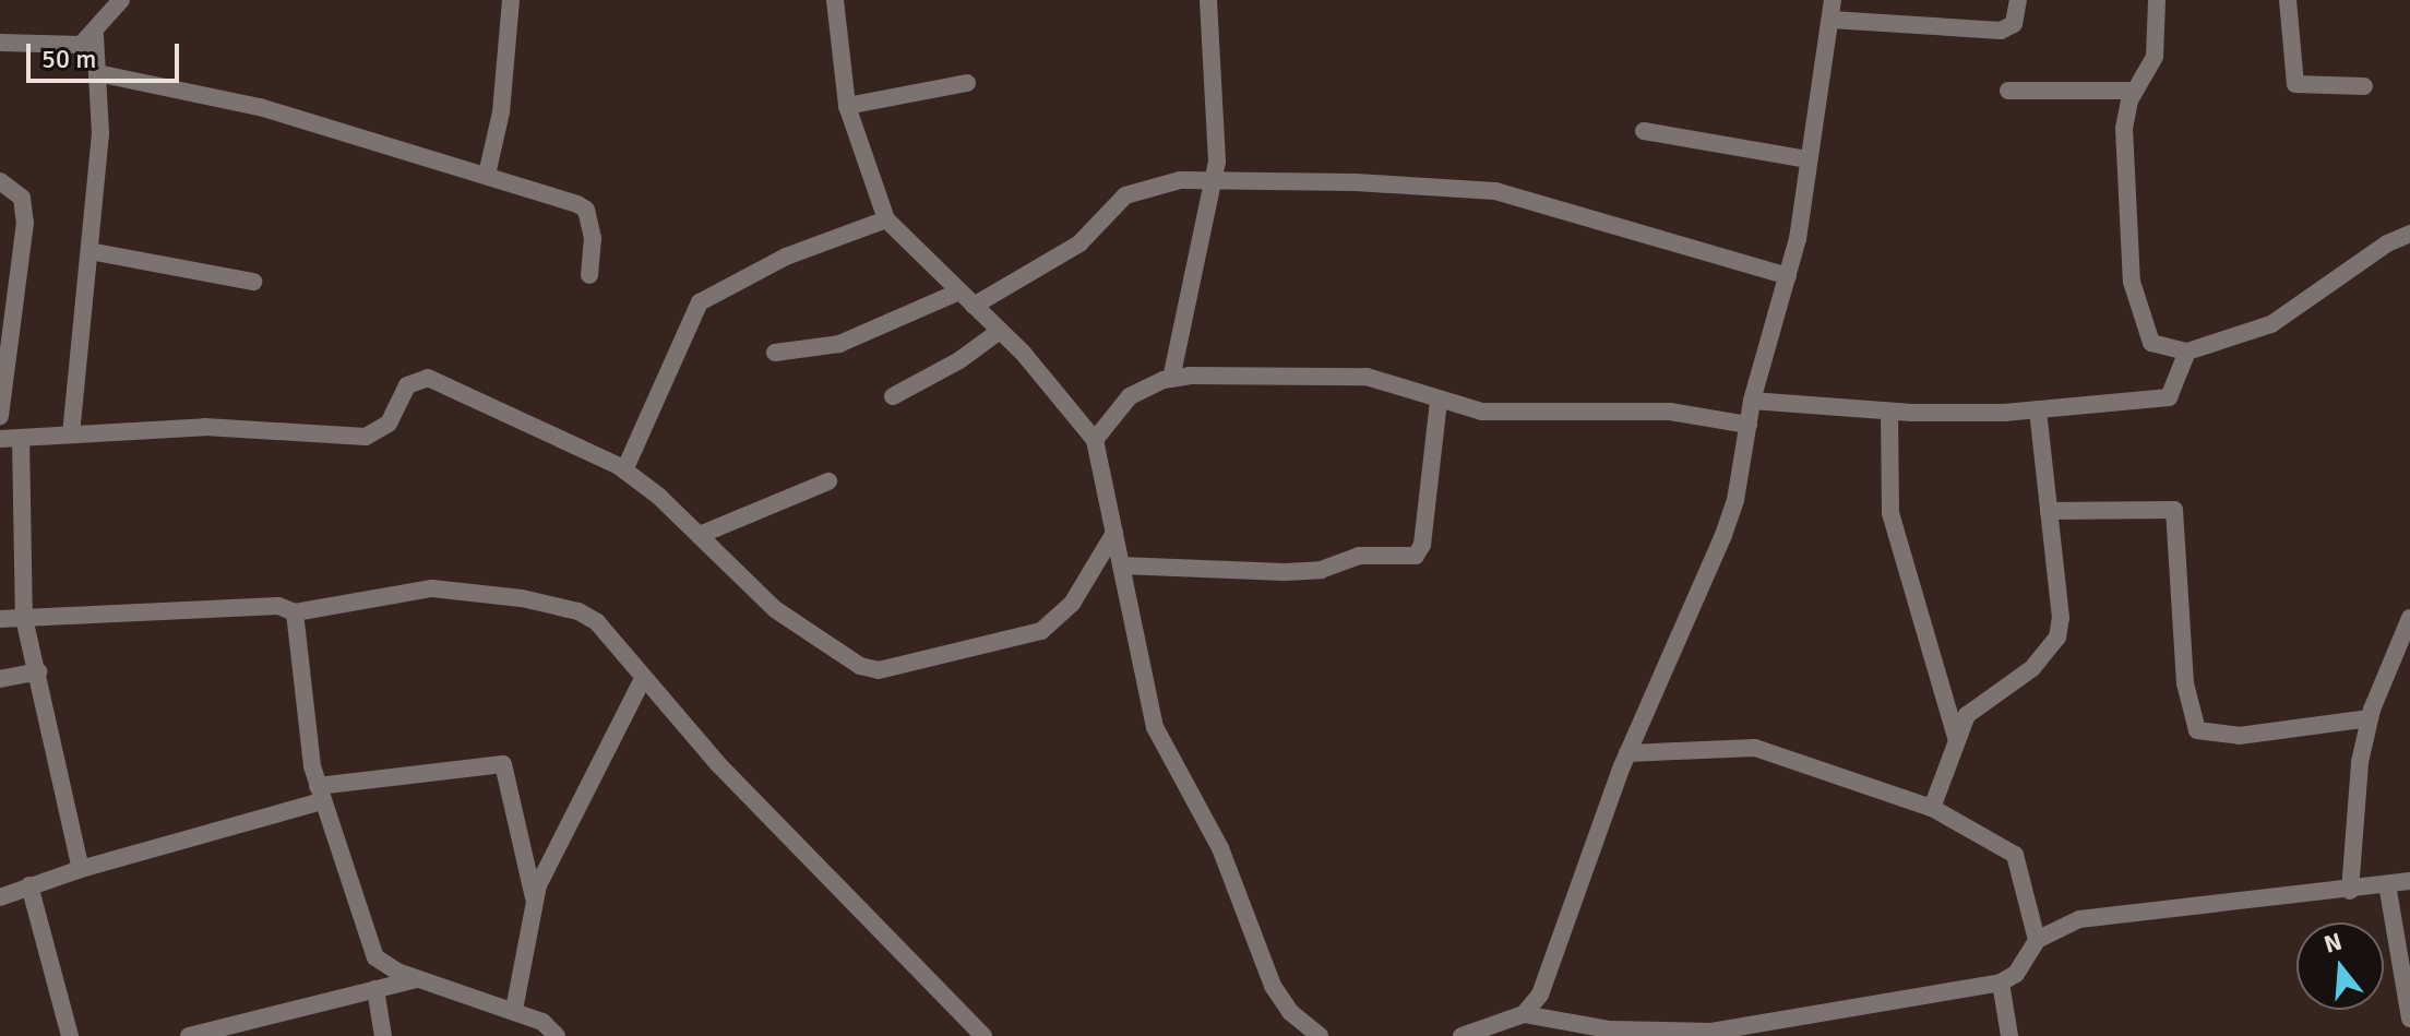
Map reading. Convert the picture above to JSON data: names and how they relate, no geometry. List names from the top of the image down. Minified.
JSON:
{"scale_bar":"50 m","north":"top"}
